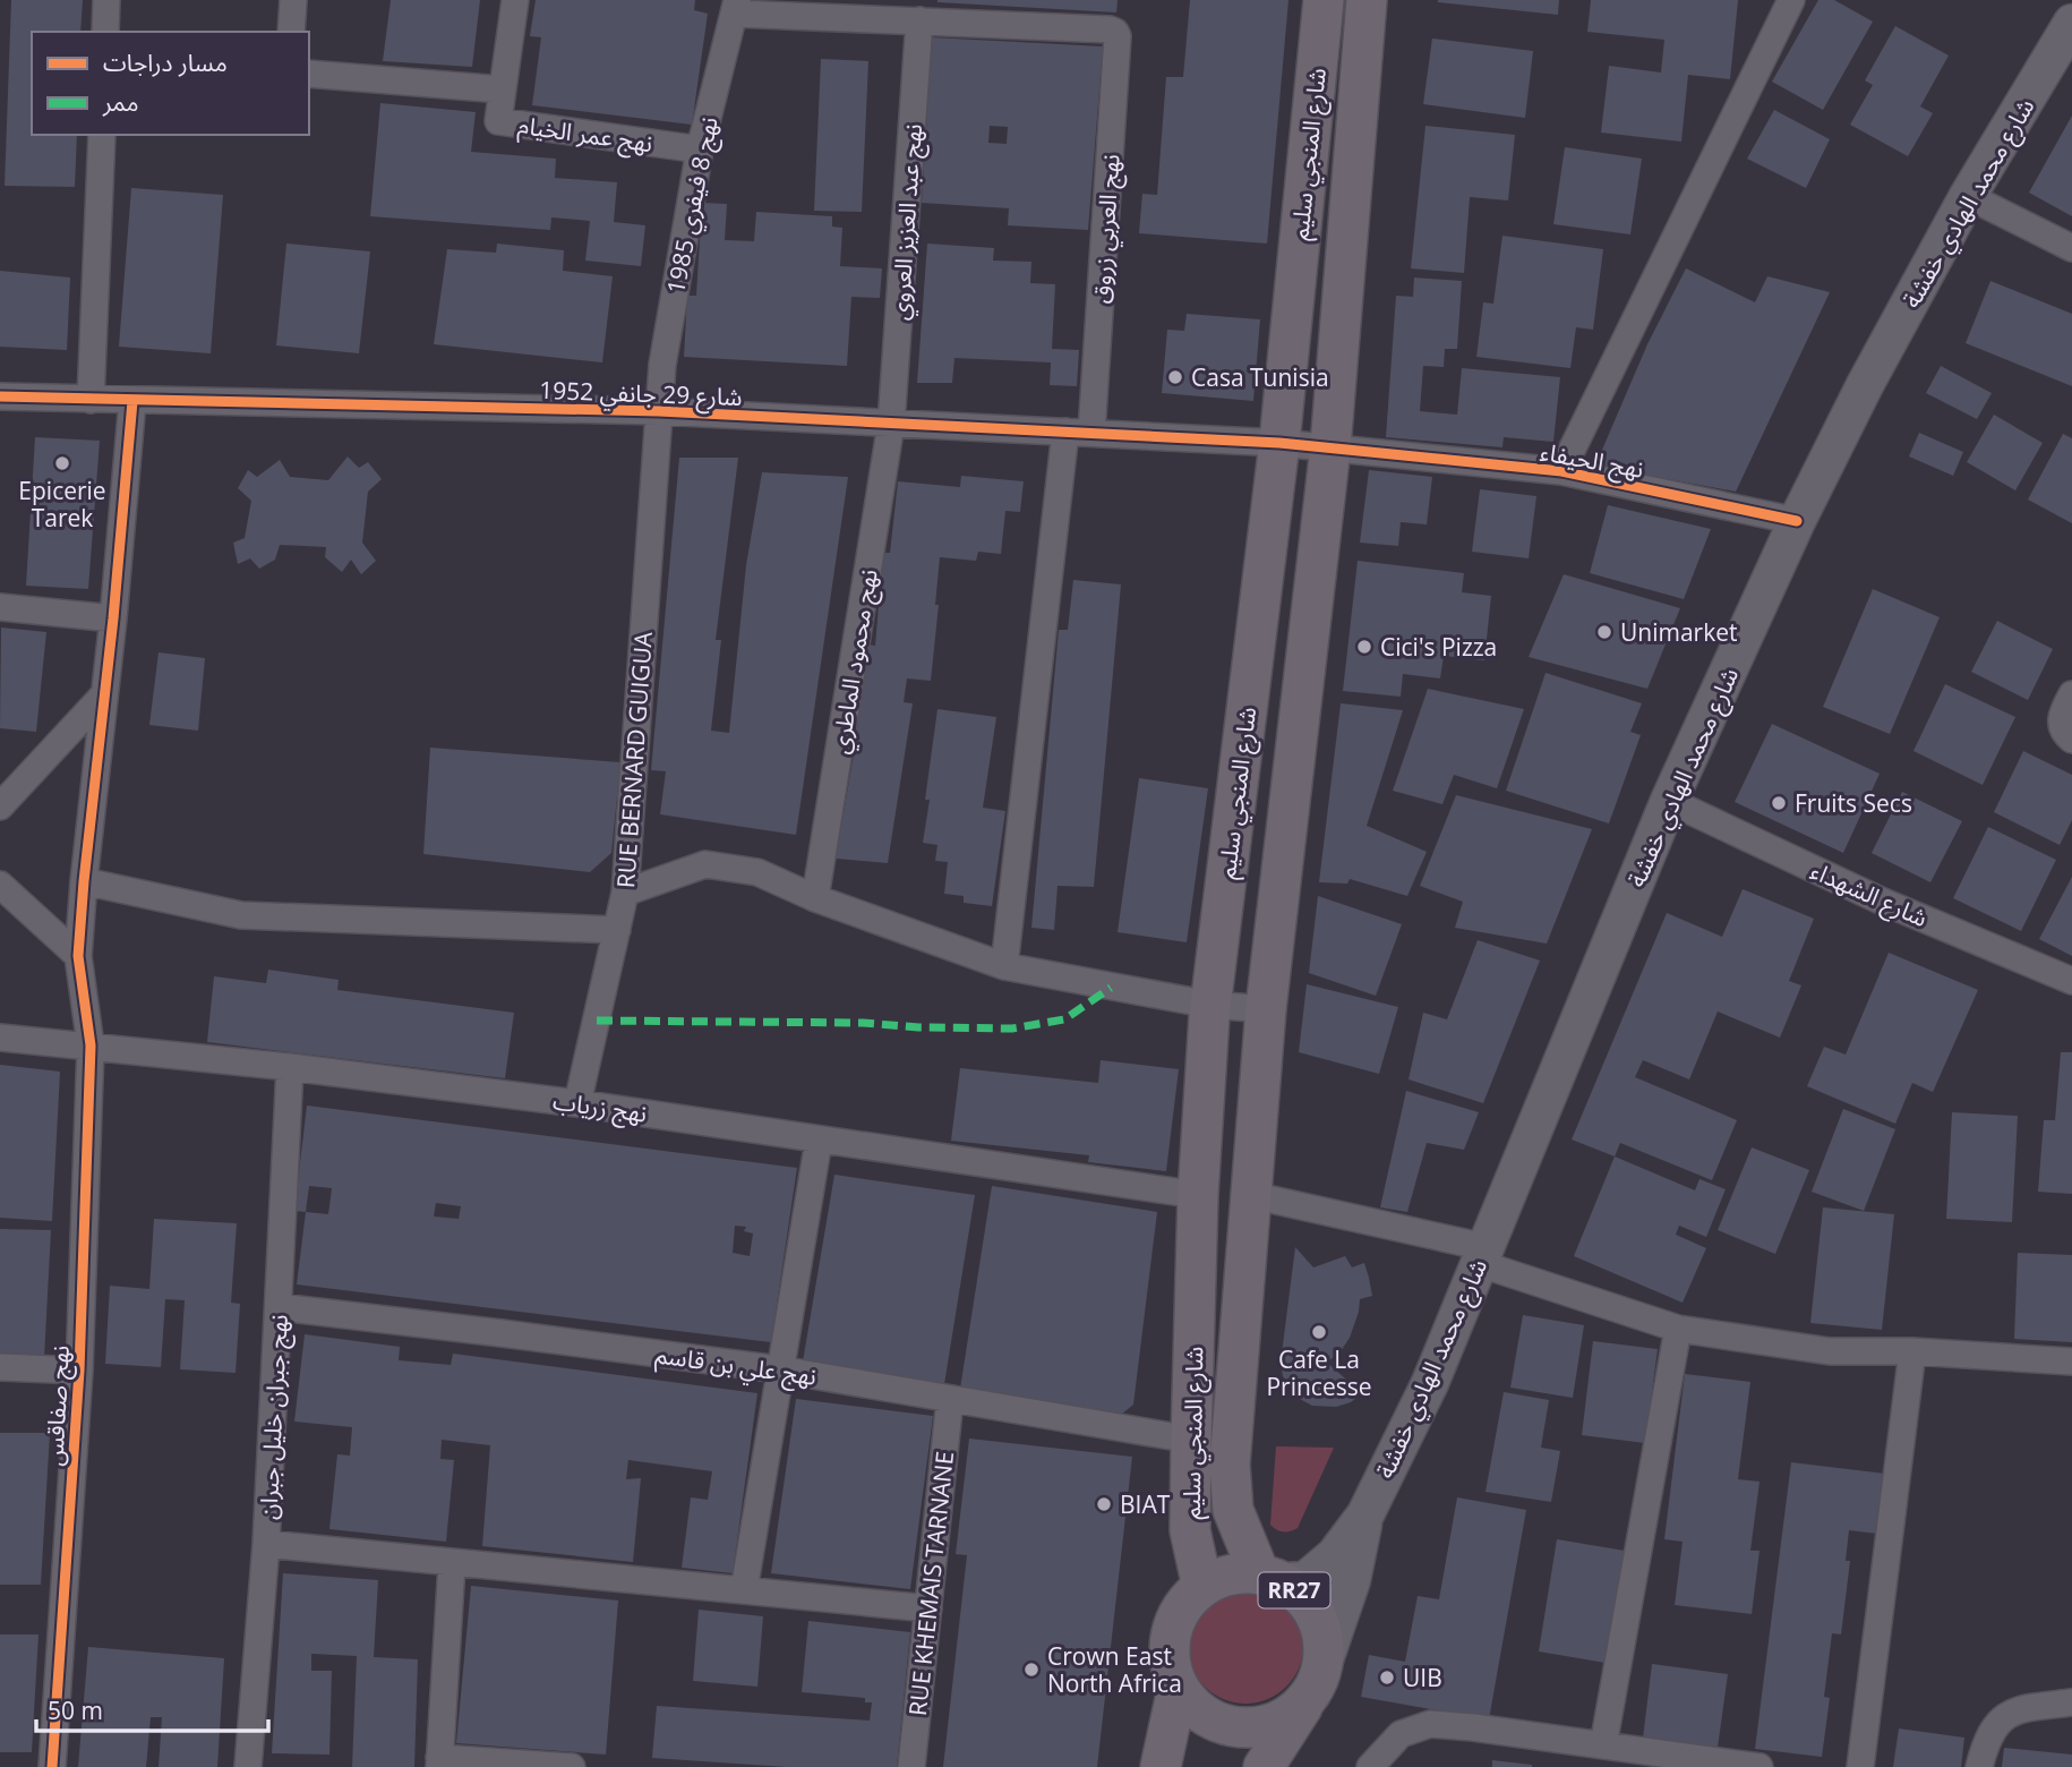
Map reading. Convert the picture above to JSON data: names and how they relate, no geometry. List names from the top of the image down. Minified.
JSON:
{"streets":{"main road":["شارع المنجي سليم","شارع محمد الهادي خفشة","RR27"],"street":["نهج عمر الخيام","نهج 8 فيفري 1985","نهج عبد العزيز العروي","نهج العربي زروق","شارع 29 جانفي 1952","نهج الحيفاء","نهج محمود الماطري","RUE BERNARD GUIGUA","شارع الشهداء","نهج زرياب","نهج علي بن قاسم","نهج صفاقس","نهج جبران خليل جبران","RUE KHEMAIS TARNANE"]},"crossings":[["نهج عمر الخيام","نهج 8 فيفري 1985"],["شارع المنجي سليم","شارع 29 جانفي 1952"],["شارع المنجي سليم","نهج الحيفاء"],["شارع المنجي سليم","نهج زرياب"],["شارع المنجي سليم","نهج علي بن قاسم"],["شارع المنجي سليم","RR27"],["شارع محمد الهادي خفشة","نهج الحيفاء"],["شارع محمد الهادي خفشة","شارع الشهداء"],["نهج 8 فيفري 1985","شارع 29 جانفي 1952"],["نهج 8 فيفري 1985","RUE BERNARD GUIGUA"],["نهج عبد العزيز العروي","نهج العربي زروق"],["نهج عبد العزيز العروي","شارع 29 جانفي 1952"],["نهج عبد العزيز العروي","نهج محمود الماطري"],["نهج العربي زروق","شارع 29 جانفي 1952"],["شارع 29 جانفي 1952","نهج الحيفاء"],["شارع 29 جانفي 1952","نهج محمود الماطري"],["شارع 29 جانفي 1952","RUE BERNARD GUIGUA"],["شارع 29 جانفي 1952","نهج صفاقس"],["RUE BERNARD GUIGUA","نهج زرياب"],["نهج زرياب","نهج صفاقس"],["نهج زرياب","نهج جبران خليل جبران"],["نهج علي بن قاسم","نهج جبران خليل جبران"],["نهج علي بن قاسم","RUE KHEMAIS TARNANE"]],"places":["Casa Tunisia","Epicerie Tarek","Unimarket","Cici's Pizza","Fruits Secs","Cafe La Princesse","BIAT","Crown East North Africa","UIB"],"legend":["مسار دراجات","ممر"],"scale_bar":"50 m"}
